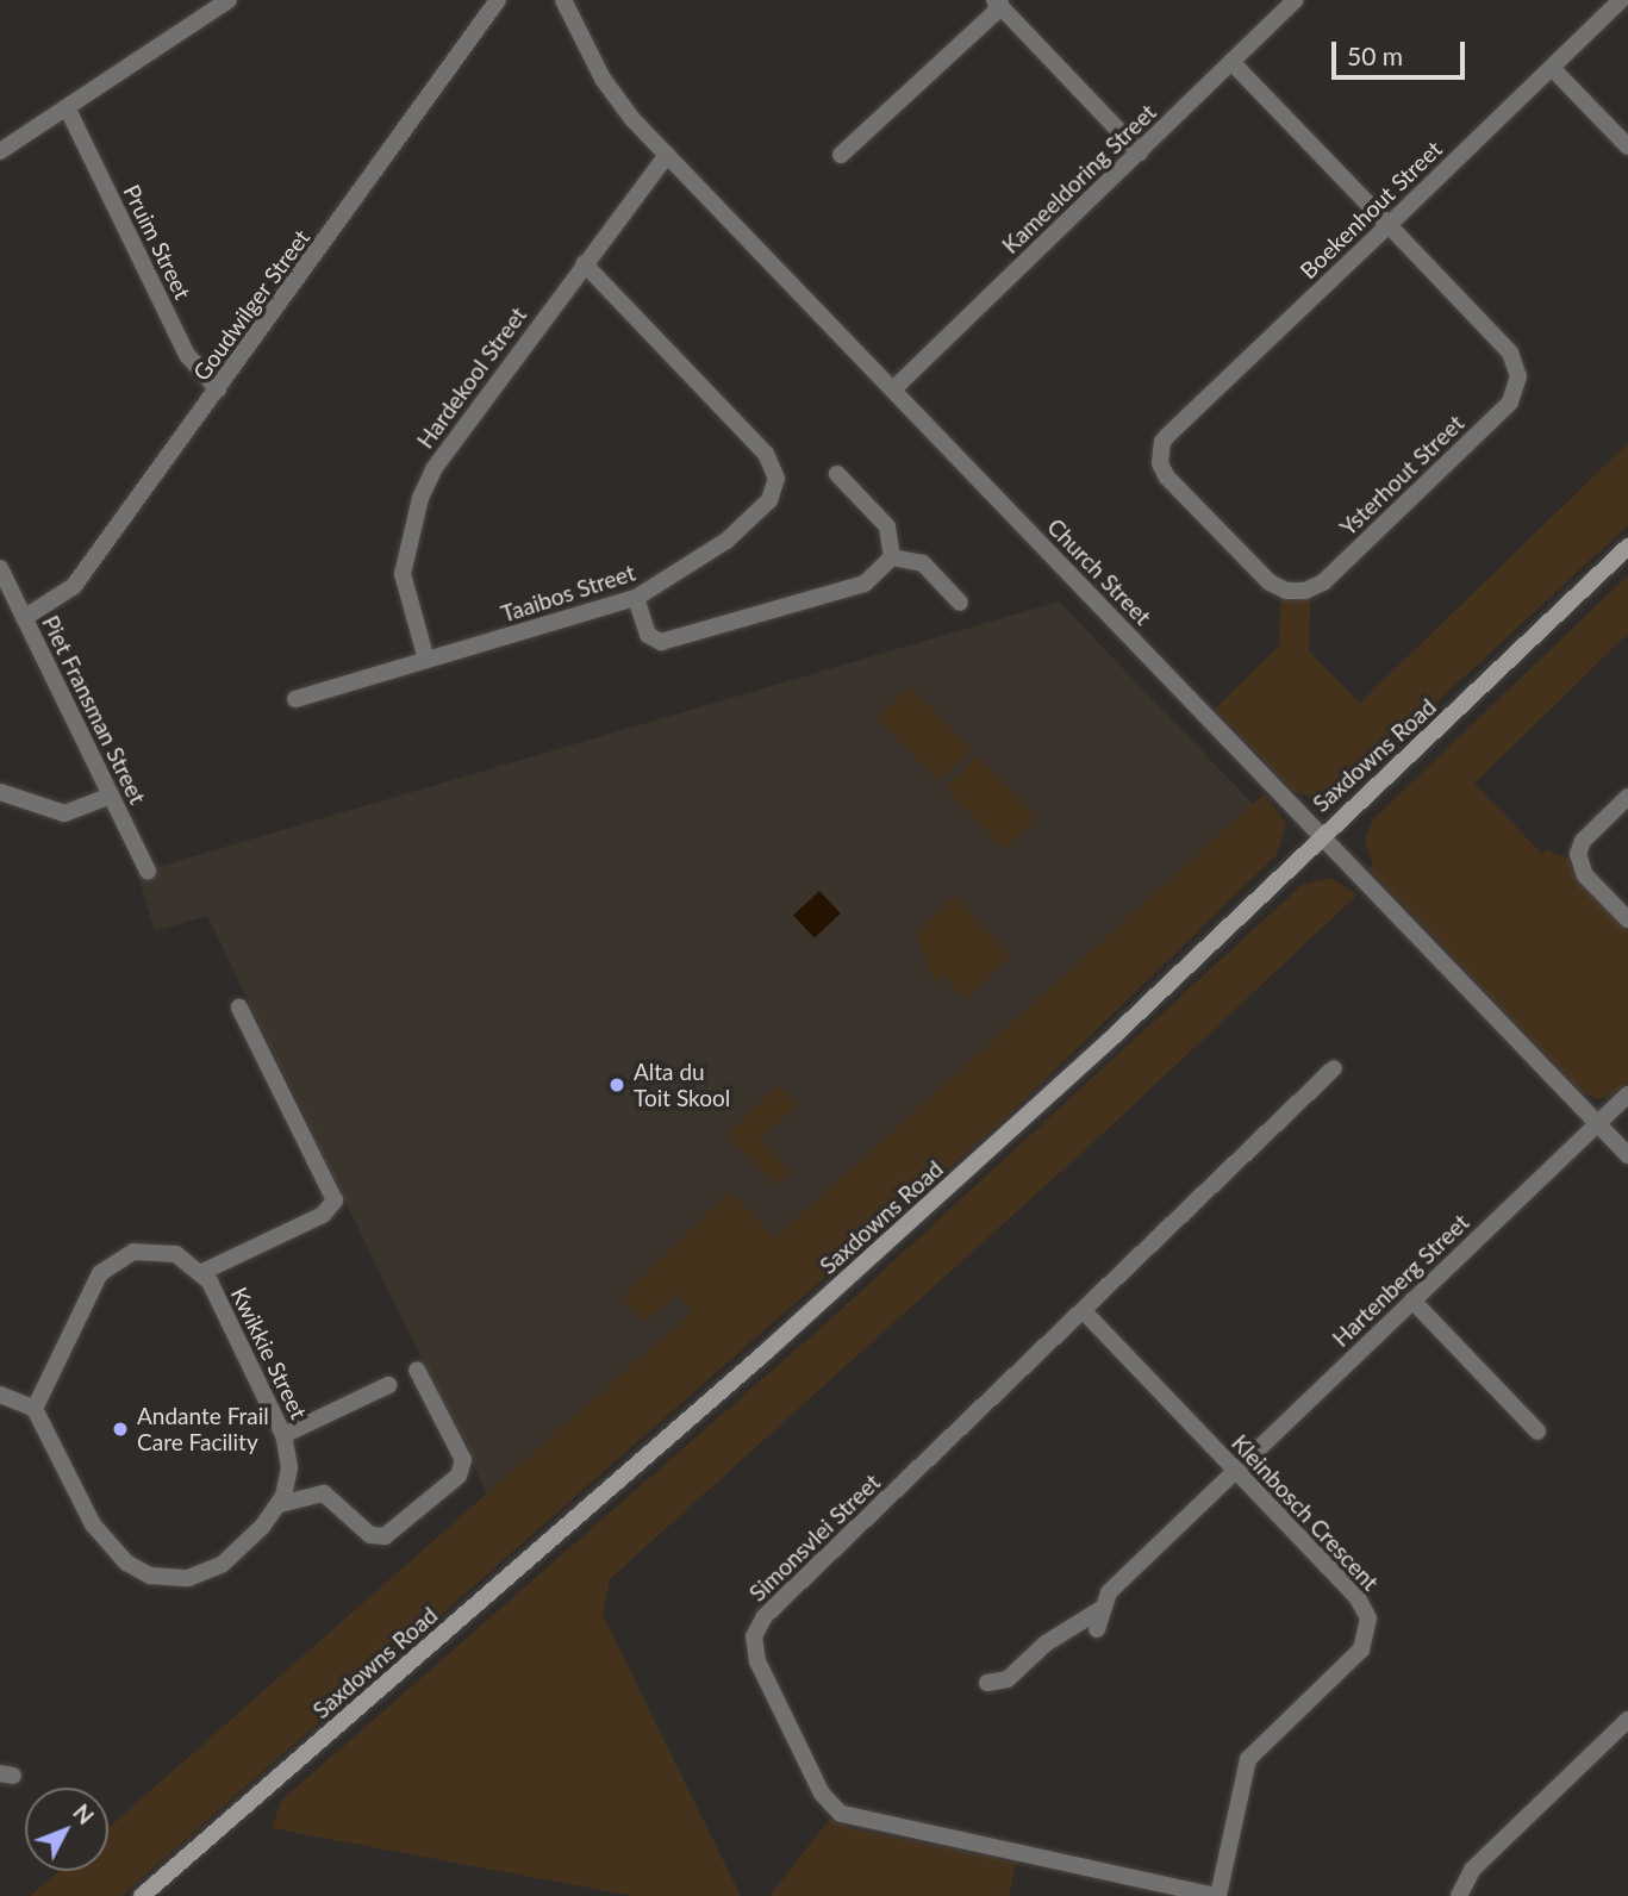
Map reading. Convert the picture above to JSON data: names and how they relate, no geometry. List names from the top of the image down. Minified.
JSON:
{"streets":{"street":["Kameeldoring Street","Boekenhout Street","Pruim Street","Goudwilger Street","Hardekool Street","Ysterhout Street","Church Street","Taaibos Street","Piet Fransman Street","Saxdowns Road","Hartenberg Street","Kwikkie Street","Kleinbosch Crescent","Simonsvlei Street"]},"crossings":[["Kameeldoring Street","Church Street"],["Boekenhout Street","Ysterhout Street"],["Pruim Street","Goudwilger Street"],["Goudwilger Street","Piet Fransman Street"],["Hardekool Street","Church Street"],["Hardekool Street","Taaibos Street"],["Church Street","Saxdowns Road"],["Church Street","Hartenberg Street"],["Hartenberg Street","Kleinbosch Crescent"],["Kleinbosch Crescent","Simonsvlei Street"]],"places":["Alta du Toit Skool","Andante Frail Care Facility"],"scale_bar":"50 m","north":"top right"}
